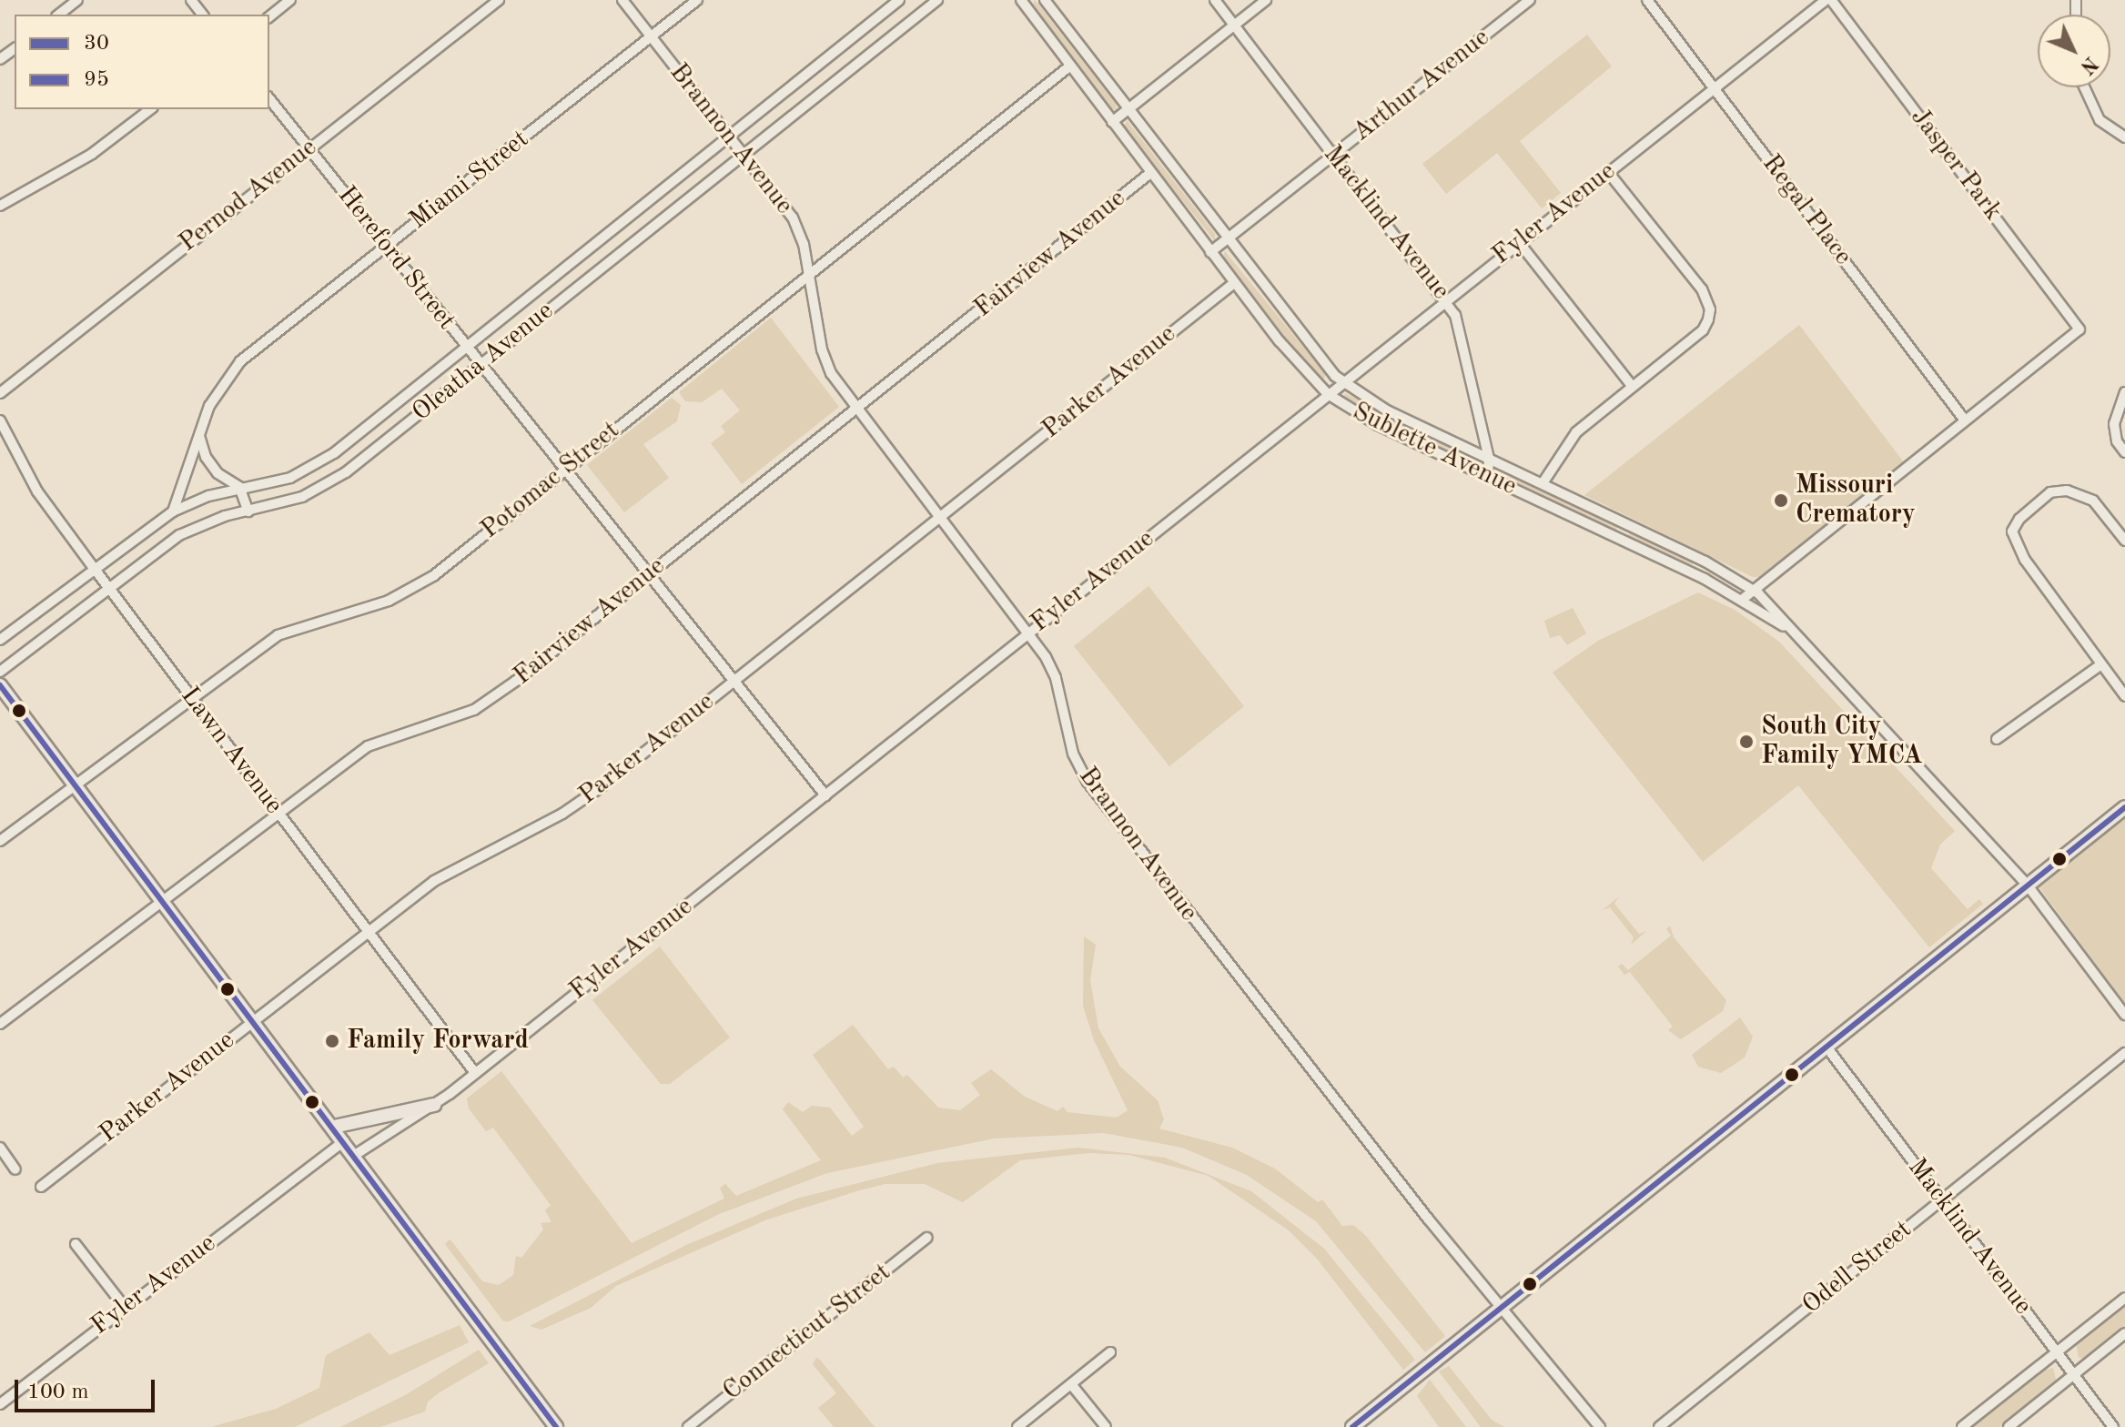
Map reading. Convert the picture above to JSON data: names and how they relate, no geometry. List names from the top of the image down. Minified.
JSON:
{"streets":{"street":["Arthur Avenue","Brannon Avenue","Jasper Park","Miami Street","Pernod Avenue","Regal Place","Fyler Avenue","Macklind Avenue","Fairview Avenue","Hereford Street","Oleatha Avenue","Parker Avenue","Sublette Avenue","Potomac Street","Lawn Avenue","Odell Street","Connecticut Street"]},"crossings":[["Arthur Avenue","Macklind Avenue"],["Arthur Avenue","Sublette Avenue"],["Brannon Avenue","Miami Street"],["Brannon Avenue","Fyler Avenue"],["Brannon Avenue","Fairview Avenue"],["Brannon Avenue","Oleatha Avenue"],["Brannon Avenue","Parker Avenue"],["Brannon Avenue","Potomac Street"],["Jasper Park","Regal Place"],["Miami Street","Hereford Street"],["Miami Street","Oleatha Avenue"],["Pernod Avenue","Hereford Street"],["Regal Place","Fyler Avenue"],["Fyler Avenue","Macklind Avenue"],["Fyler Avenue","Hereford Street"],["Fyler Avenue","Sublette Avenue"],["Fyler Avenue","Lawn Avenue"],["Macklind Avenue","Sublette Avenue"],["Macklind Avenue","Odell Street"],["Fairview Avenue","Hereford Street"],["Fairview Avenue","Sublette Avenue"],["Fairview Avenue","Lawn Avenue"],["Hereford Street","Oleatha Avenue"],["Hereford Street","Parker Avenue"],["Hereford Street","Potomac Street"],["Oleatha Avenue","Lawn Avenue"],["Parker Avenue","Sublette Avenue"],["Parker Avenue","Lawn Avenue"],["Sublette Avenue","Potomac Street"],["Potomac Street","Lawn Avenue"]],"places":["Missouri Crematory","South City Family YMCA","Family Forward"],"lines":["transit line 95","transit line 30"],"legend":["30","95"],"scale_bar":"100 m","north":"bottom right"}
